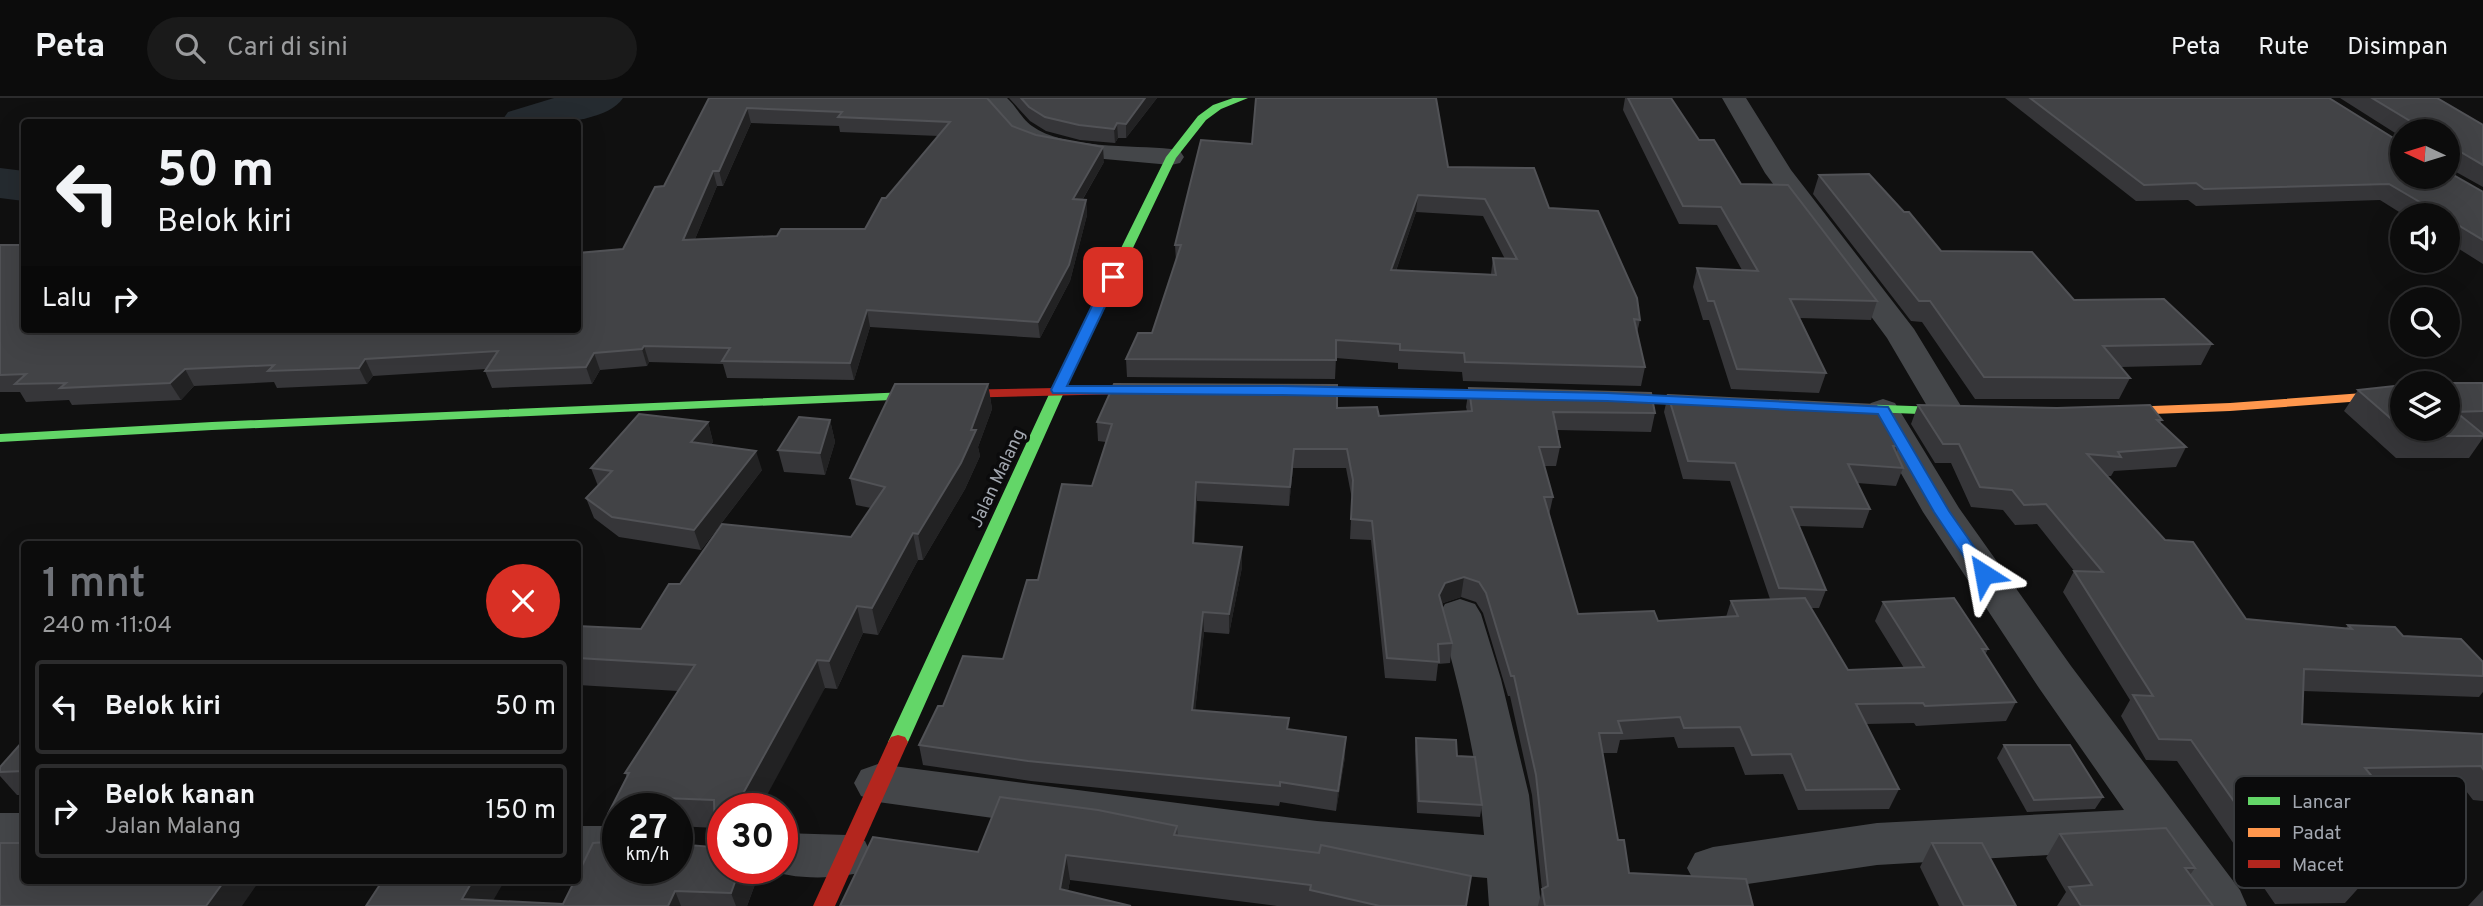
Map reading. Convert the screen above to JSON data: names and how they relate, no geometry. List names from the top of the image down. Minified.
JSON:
{"streets":{"street":["Jalan Malang"]},"legend":["Lancar","Padat","Macet"],"north":"left","page":{"header":"Peta","search":"Cari di sini","nav":["Peta","Rute","Disimpan"],"turn":["50 m","Belok kiri"],"then":"Lalu","heading":["1 mnt","240 m · 11:04"],"list":[{"name":"Belok kiri","value":"50 m"},{"name":"Belok kanan","note":"Jalan Malang","value":"150 m"}],"speed":"27 km/h","limit":"30"}}
